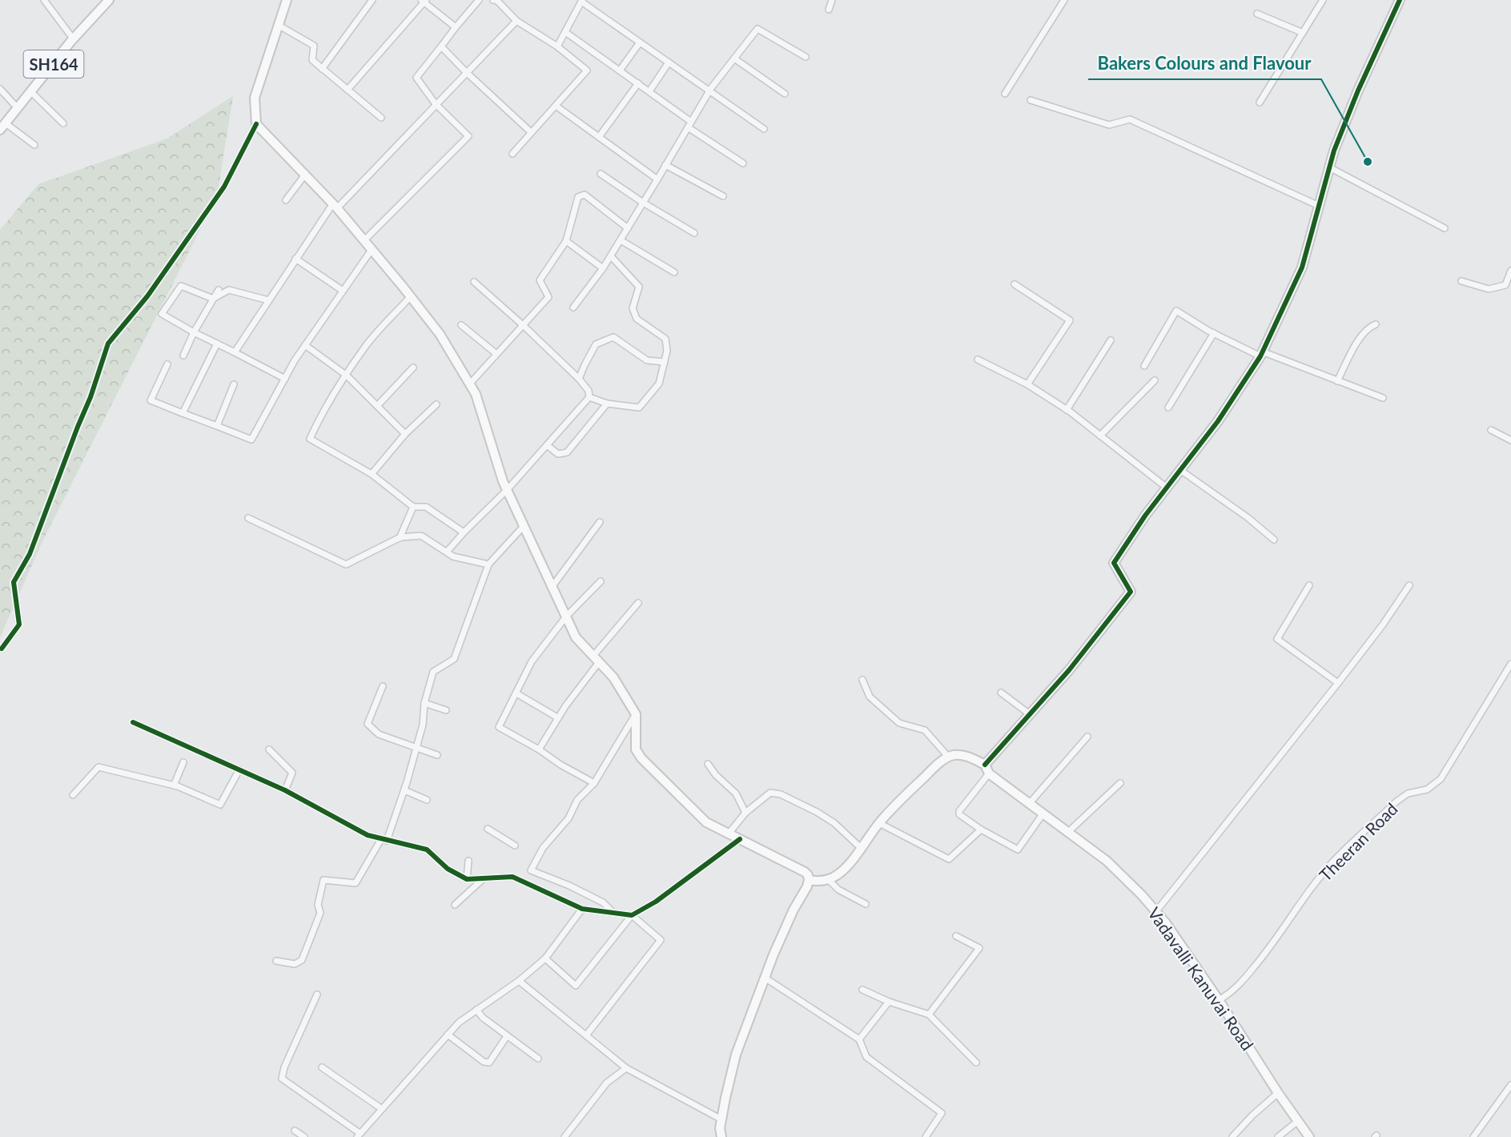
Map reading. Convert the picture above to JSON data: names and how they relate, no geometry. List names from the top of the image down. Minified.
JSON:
{"streets":{"street":["SH164","Theeran Road","Vadavalli Kanuvai Road"]},"crossings":[["Theeran Road","Vadavalli Kanuvai Road"]],"places":["Bakers Colours and Flavour"]}
